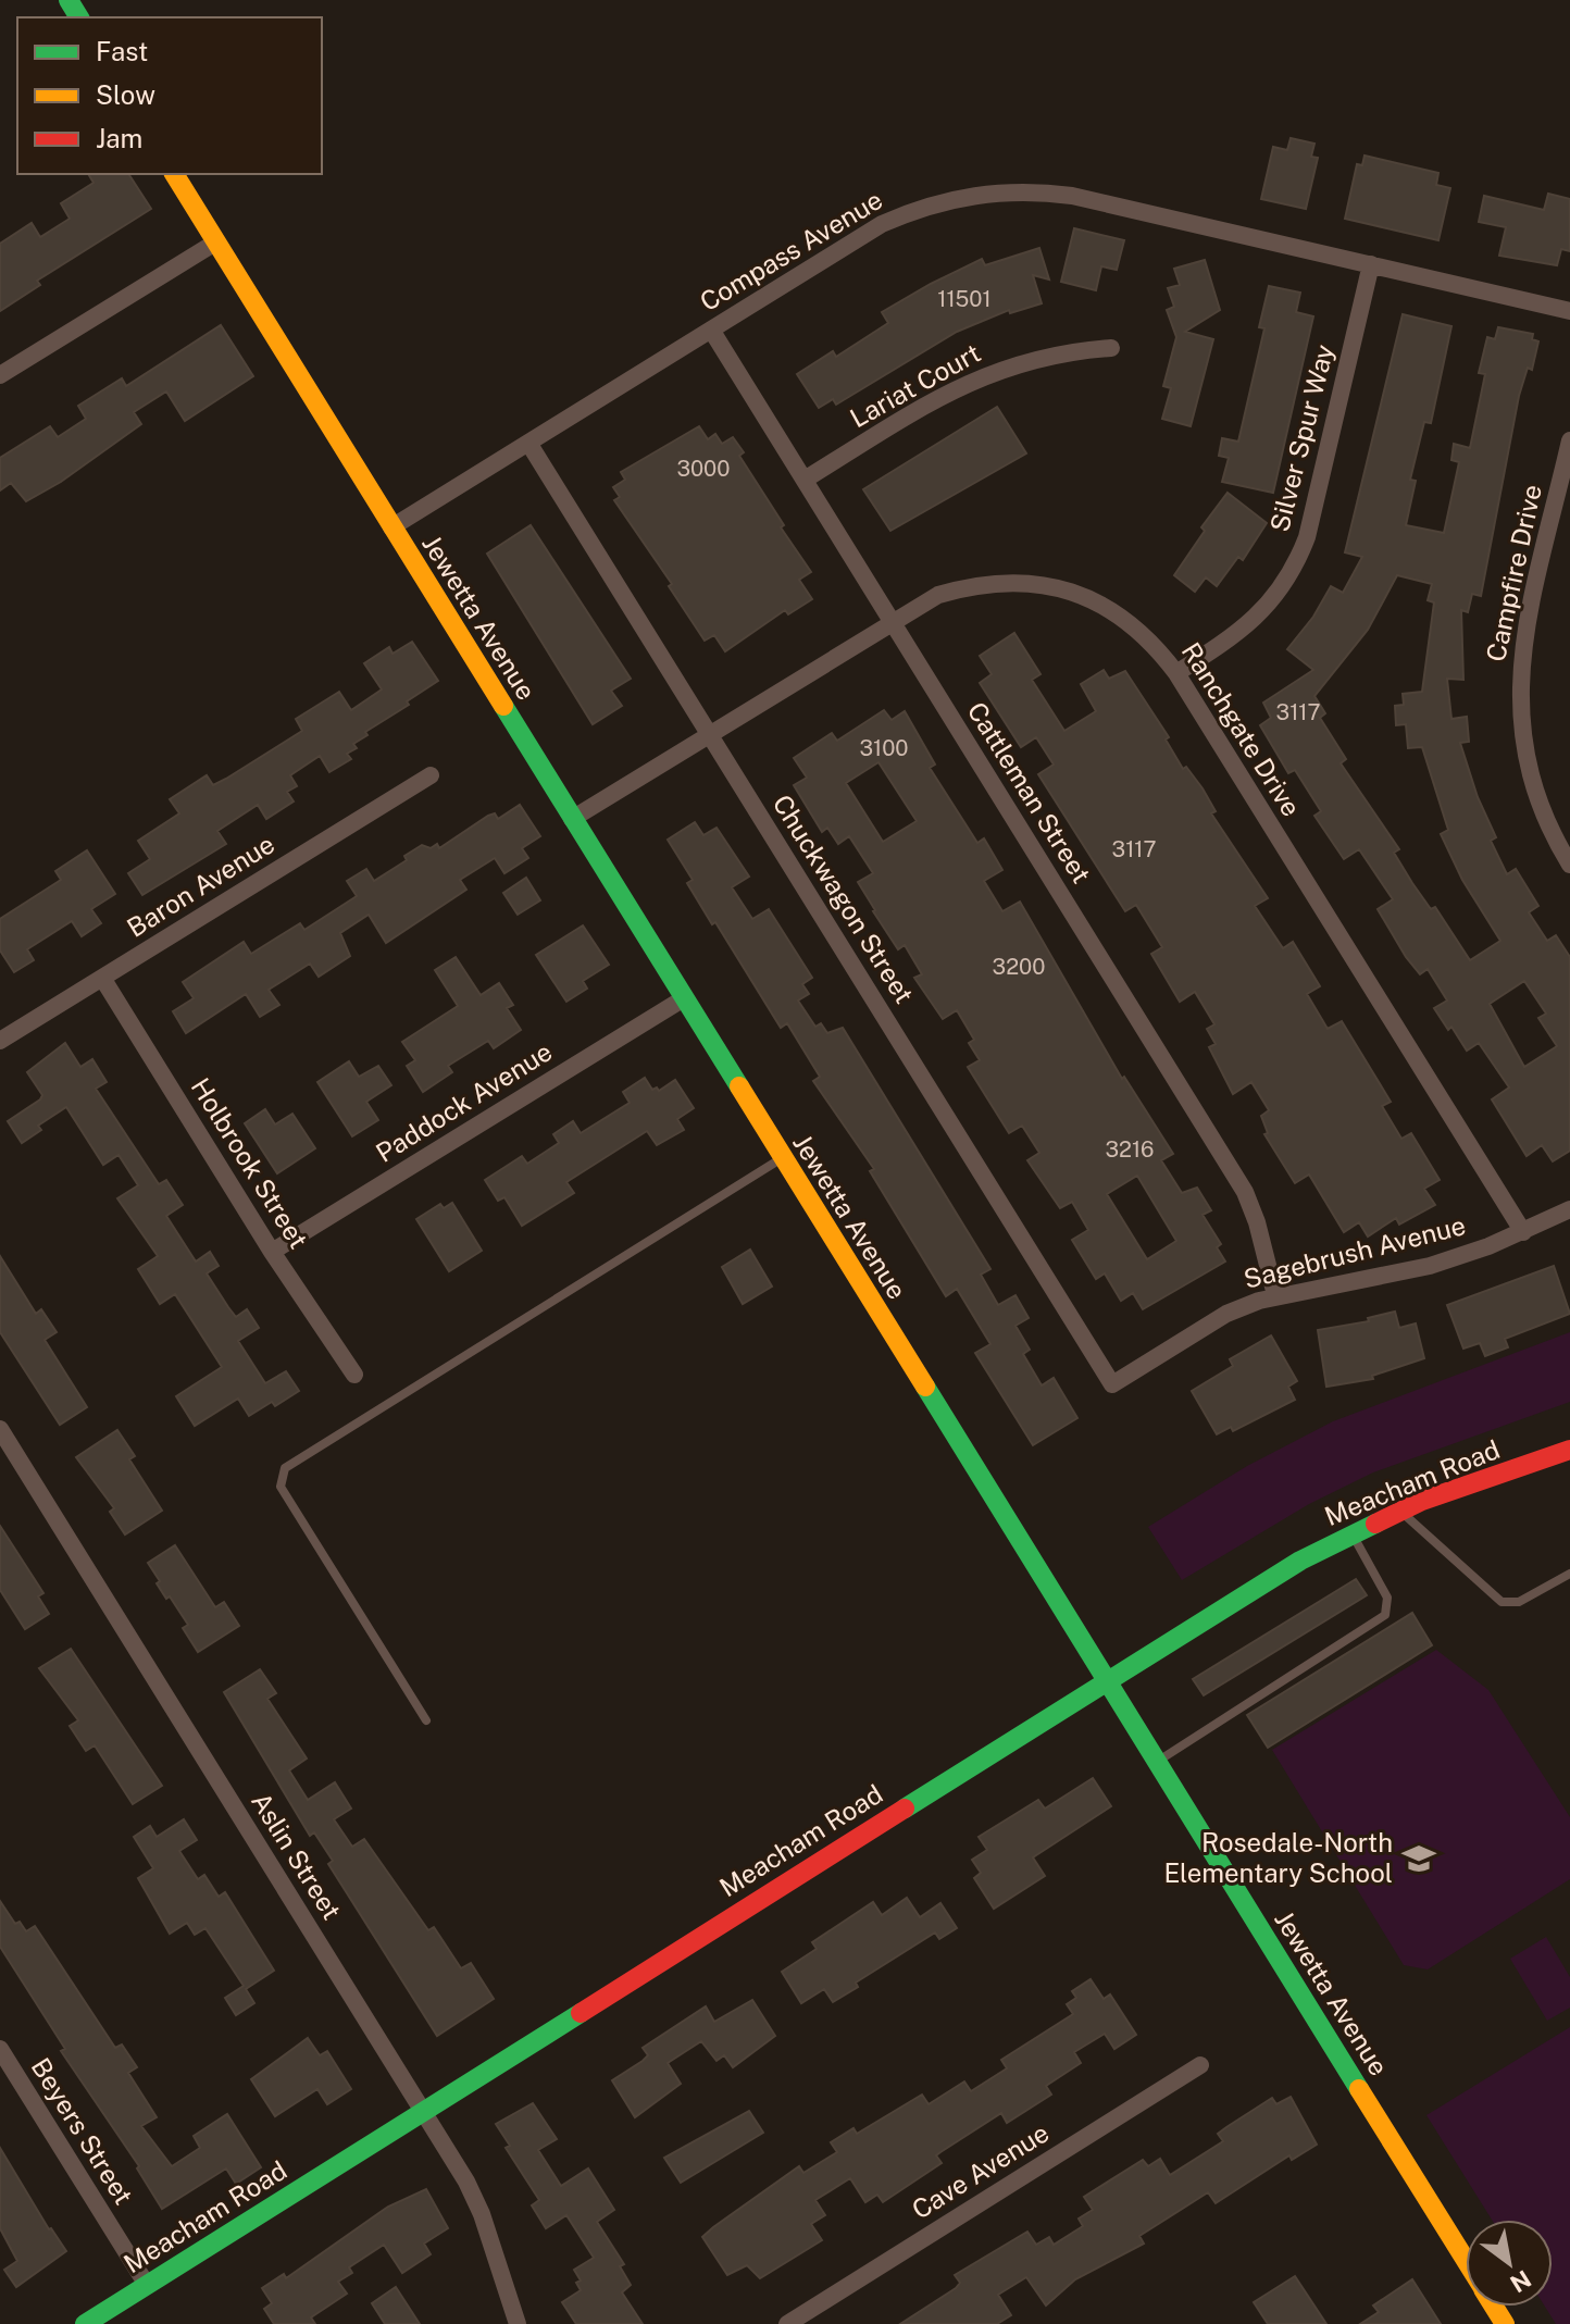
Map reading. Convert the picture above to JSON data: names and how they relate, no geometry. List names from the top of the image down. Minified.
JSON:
{"streets":{"street":["Compass Avenue","Lariat Court","Silver Spur Way","Campfire Drive","Jewetta Avenue","Ranchgate Drive","Cattleman Street","Baron Avenue","Chuckwagon Street","Paddock Avenue","Holbrook Street","Sagebrush Avenue","Meacham Road","Aslin Street","Beyers Street","Cave Avenue"]},"crossings":[["Compass Avenue","Silver Spur Way"],["Compass Avenue","Jewetta Avenue"],["Compass Avenue","Cattleman Street"],["Compass Avenue","Chuckwagon Street"],["Lariat Court","Cattleman Street"],["Silver Spur Way","Ranchgate Drive"],["Jewetta Avenue","Ranchgate Drive"],["Jewetta Avenue","Paddock Avenue"],["Jewetta Avenue","Meacham Road"],["Ranchgate Drive","Cattleman Street"],["Ranchgate Drive","Chuckwagon Street"],["Ranchgate Drive","Sagebrush Avenue"],["Cattleman Street","Sagebrush Avenue"],["Baron Avenue","Holbrook Street"],["Chuckwagon Street","Sagebrush Avenue"],["Paddock Avenue","Holbrook Street"],["Meacham Road","Aslin Street"],["Meacham Road","Beyers Street"]],"places":{"school or university":["Rosedale-North Elementary School"]},"house_numbers":["11501","3000","3117","3100","3117","3200","3216"],"legend":["Fast","Slow","Jam"],"north":"bottom right"}
